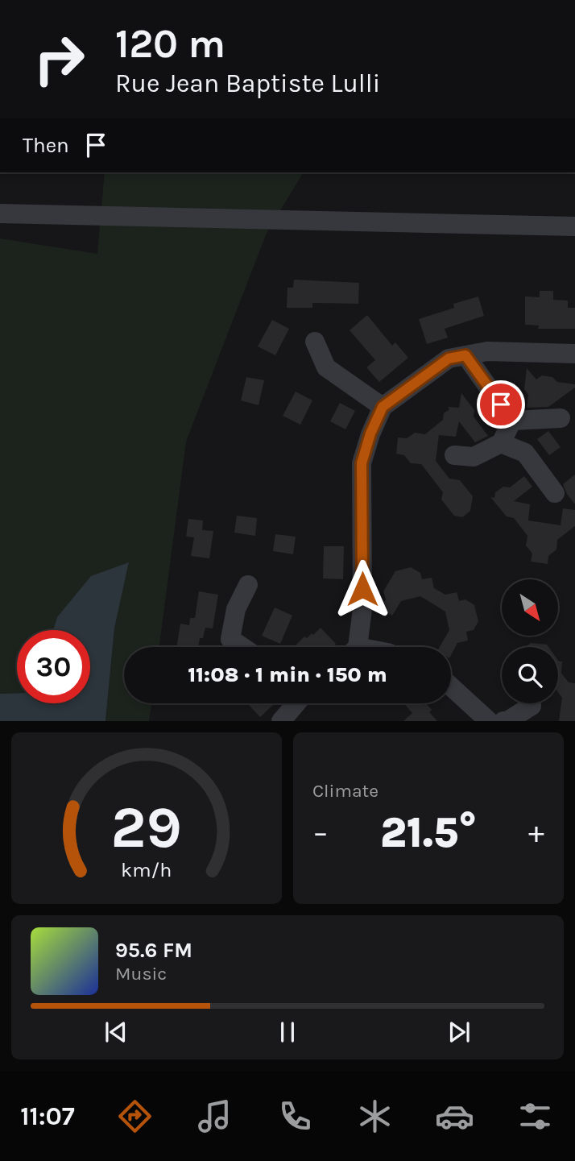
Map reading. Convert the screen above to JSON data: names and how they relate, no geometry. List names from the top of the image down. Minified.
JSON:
{"north":"bottom right","page":{"turn":["120 m","Rue Jean Baptiste Lulli"],"then":"Then","limit":"30","trip":"11:08 · 1 min · 150 m","tile":"Climate","heat":["−","21.5°","+"],"song":["95.6 FM","Music"],"tabs":"11:07","gauge":["29","km/h"]}}
